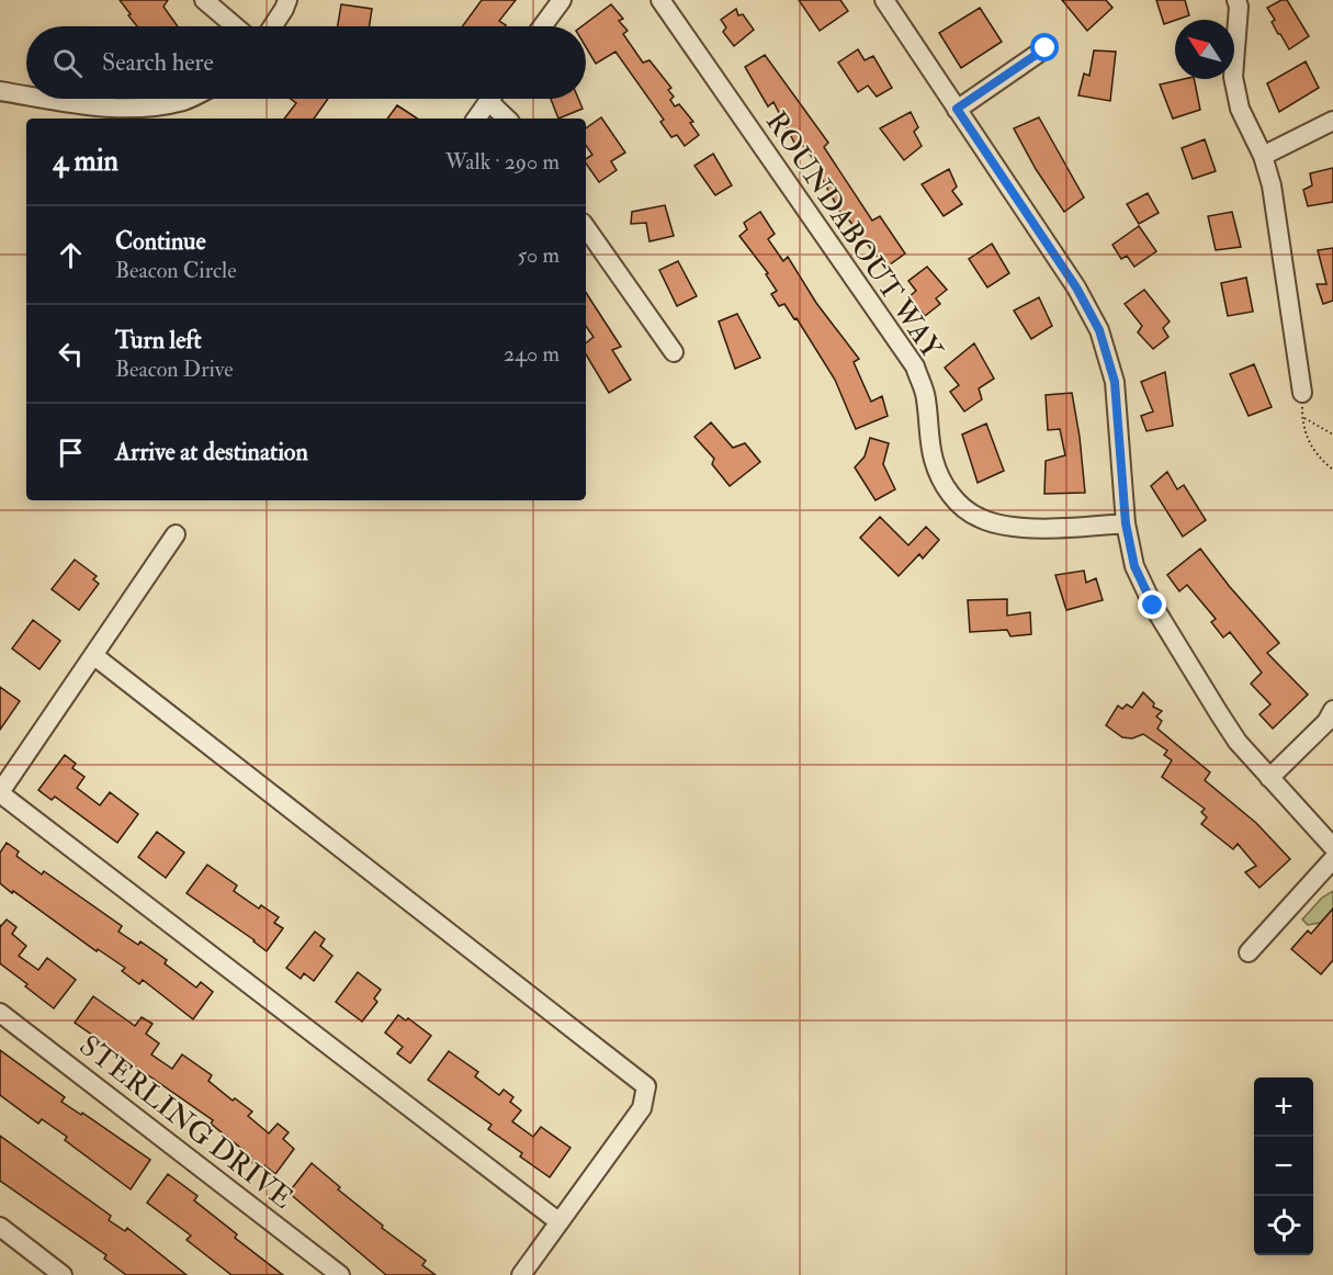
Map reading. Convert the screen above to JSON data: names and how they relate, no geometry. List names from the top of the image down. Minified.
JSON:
{"streets":{"street":["ROUNDABOUT WAY","STERLING DRIVE"]},"north":"top left","page":{"search":"Search here","heading":["4 min","Walk · 290 m"],"list":[["Continue","Beacon Circle","50 m"],["Turn left","Beacon Drive","240 m"],"Arrive at destination"],"map_buttons":["+","−"]}}
